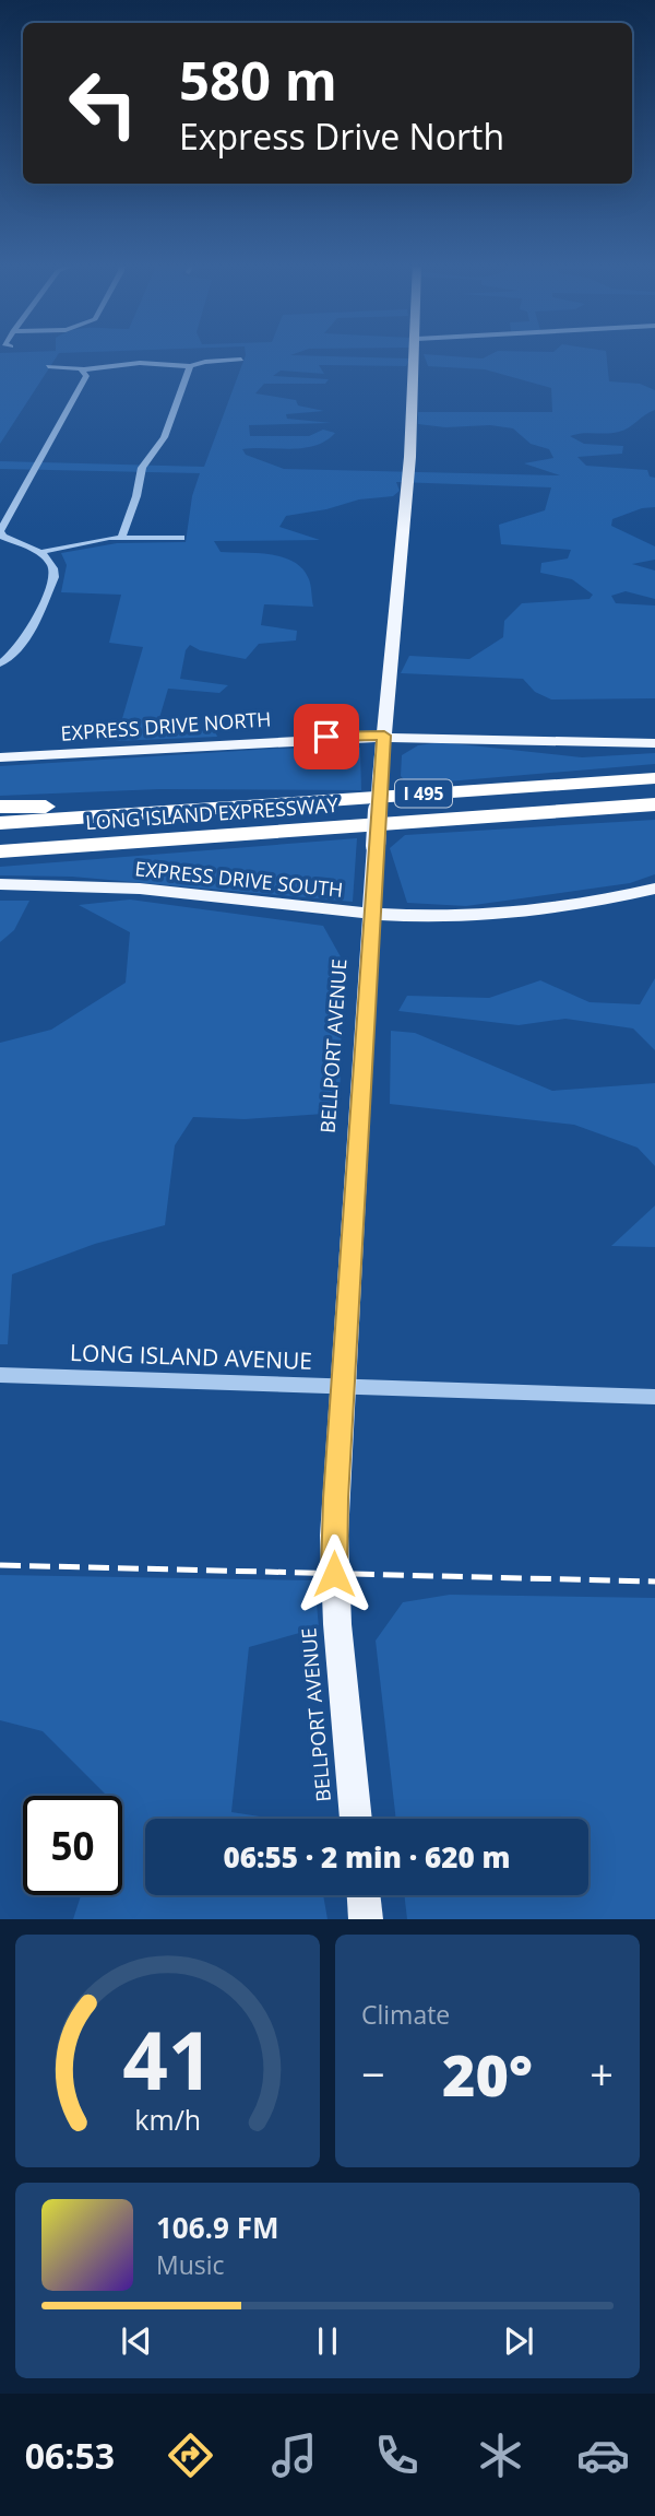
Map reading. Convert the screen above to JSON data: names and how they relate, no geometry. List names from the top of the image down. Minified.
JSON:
{"streets":{"highway":["I 495","LONG ISLAND EXPRESSWAY"],"main road":["EXPRESS DRIVE NORTH","EXPRESS DRIVE SOUTH","BELLPORT AVENUE"],"street":["LONG ISLAND AVENUE"]},"crossings":[["EXPRESS DRIVE NORTH","BELLPORT AVENUE"],["EXPRESS DRIVE SOUTH","BELLPORT AVENUE"],["BELLPORT AVENUE","LONG ISLAND AVENUE"]],"page":{"turn":["580 m","Express Drive North"],"limit":"50","trip":"06:55 · 2 min · 620 m","tile":"Climate","heat":["−","20°","+"],"song":["106.9 FM","Music"],"tabs":"06:53","gauge":["41","km/h"]}}
